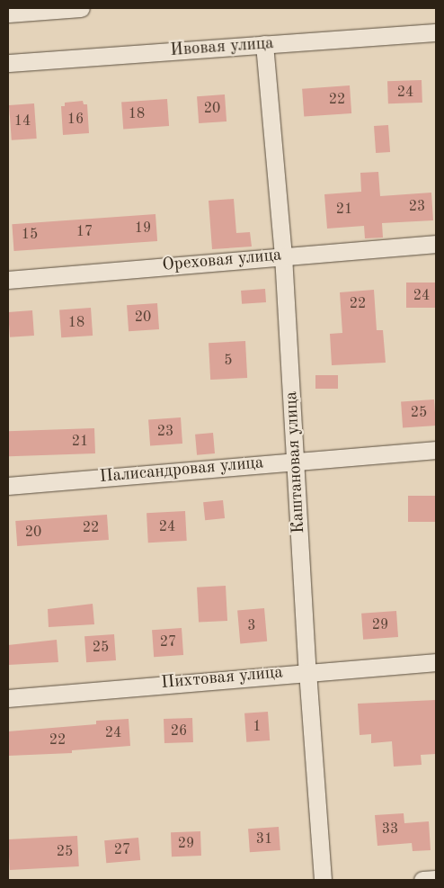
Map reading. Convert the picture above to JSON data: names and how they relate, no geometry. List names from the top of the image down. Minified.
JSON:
{"streets":{"street":["Ивовая улица","Ореховая улица","Каштановая улица","Палисандровая улица","Пихтовая улица"]},"crossings":[["Ивовая улица","Каштановая улица"],["Ореховая улица","Каштановая улица"],["Каштановая улица","Палисандровая улица"],["Каштановая улица","Пихтовая улица"]],"house_numbers":["24","22","20","18","16","14","23","21","19","17","15","24","22","20","18","5","25","23","21","24","22","20","29","3","27","25","1","26","24","22","33","31","29","27","25"]}
